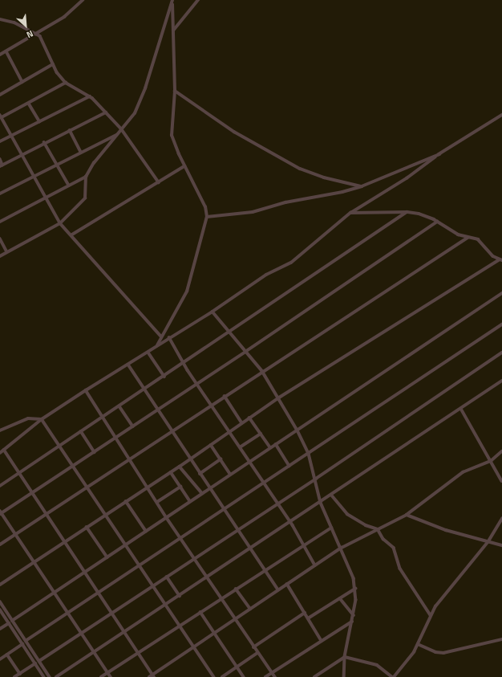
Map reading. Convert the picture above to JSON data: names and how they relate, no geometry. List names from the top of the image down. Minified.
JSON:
{"north":"bottom right"}
